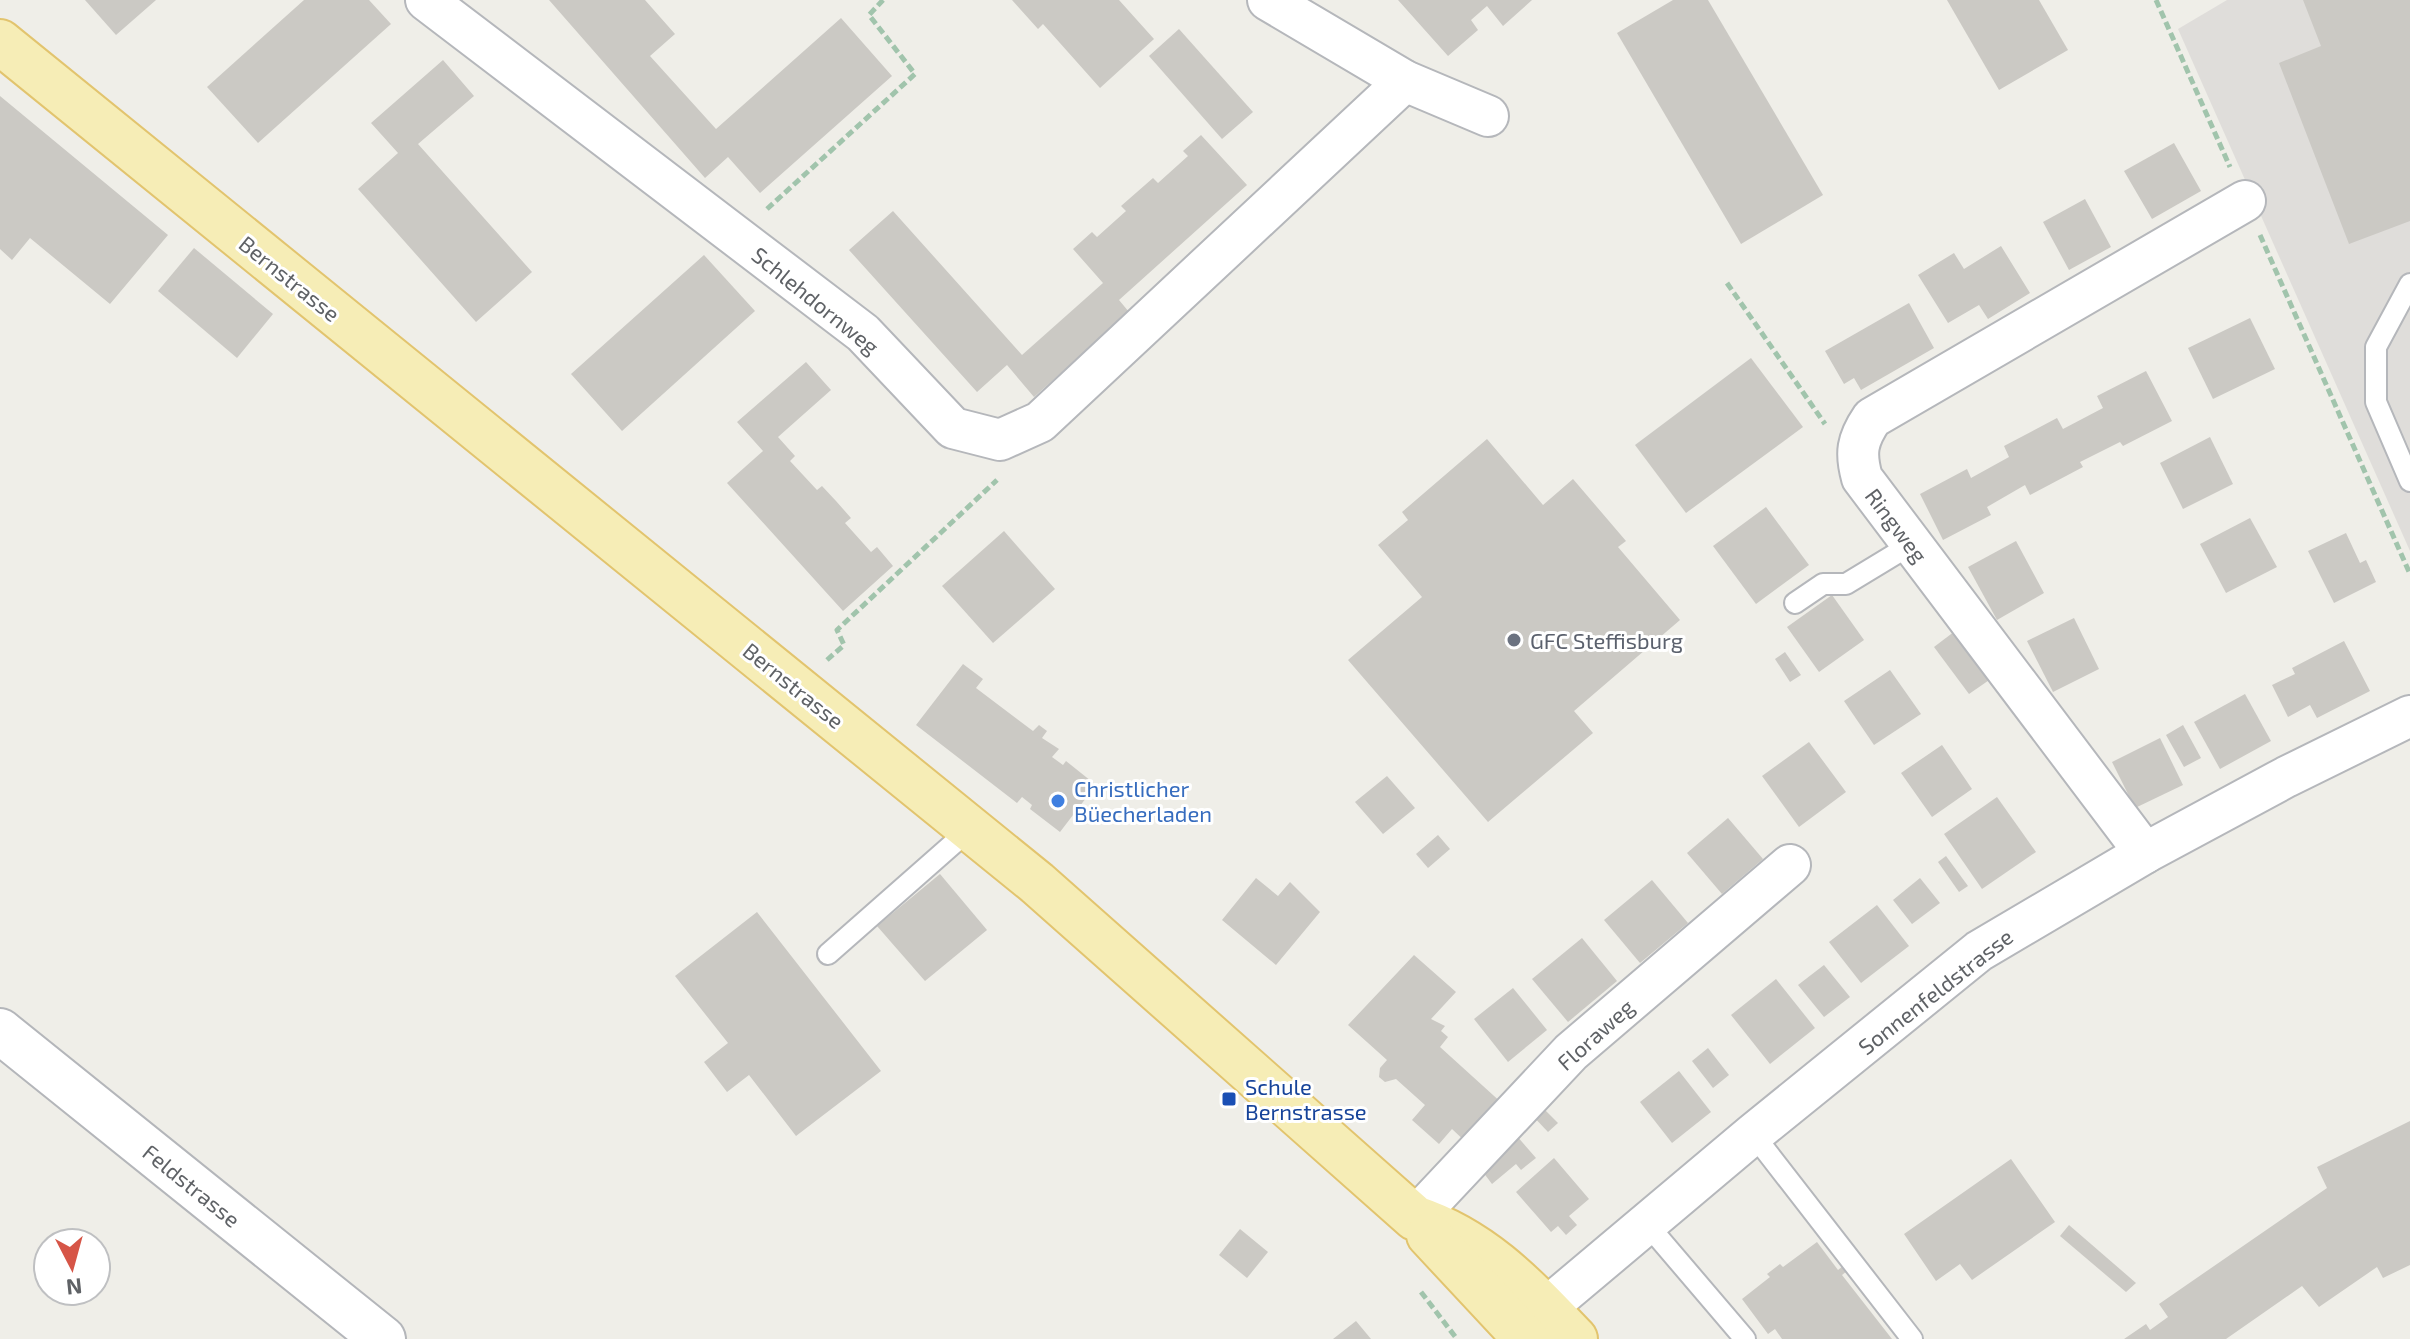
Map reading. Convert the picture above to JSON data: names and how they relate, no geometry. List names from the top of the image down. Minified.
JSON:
{"streets":{"main road":["Bernstrasse","Feldstrasse"],"street":["Schlehdornweg","Ringweg","Sonnenfeldstrasse","Floraweg"]},"crossings":[["Bernstrasse","Sonnenfeldstrasse"],["Bernstrasse","Floraweg"],["Ringweg","Sonnenfeldstrasse"]],"places":{"other":["GFC Steffisburg","Christlicher Büecherladen"],"transit":["Schule Bernstrasse"]},"north":"bottom"}
